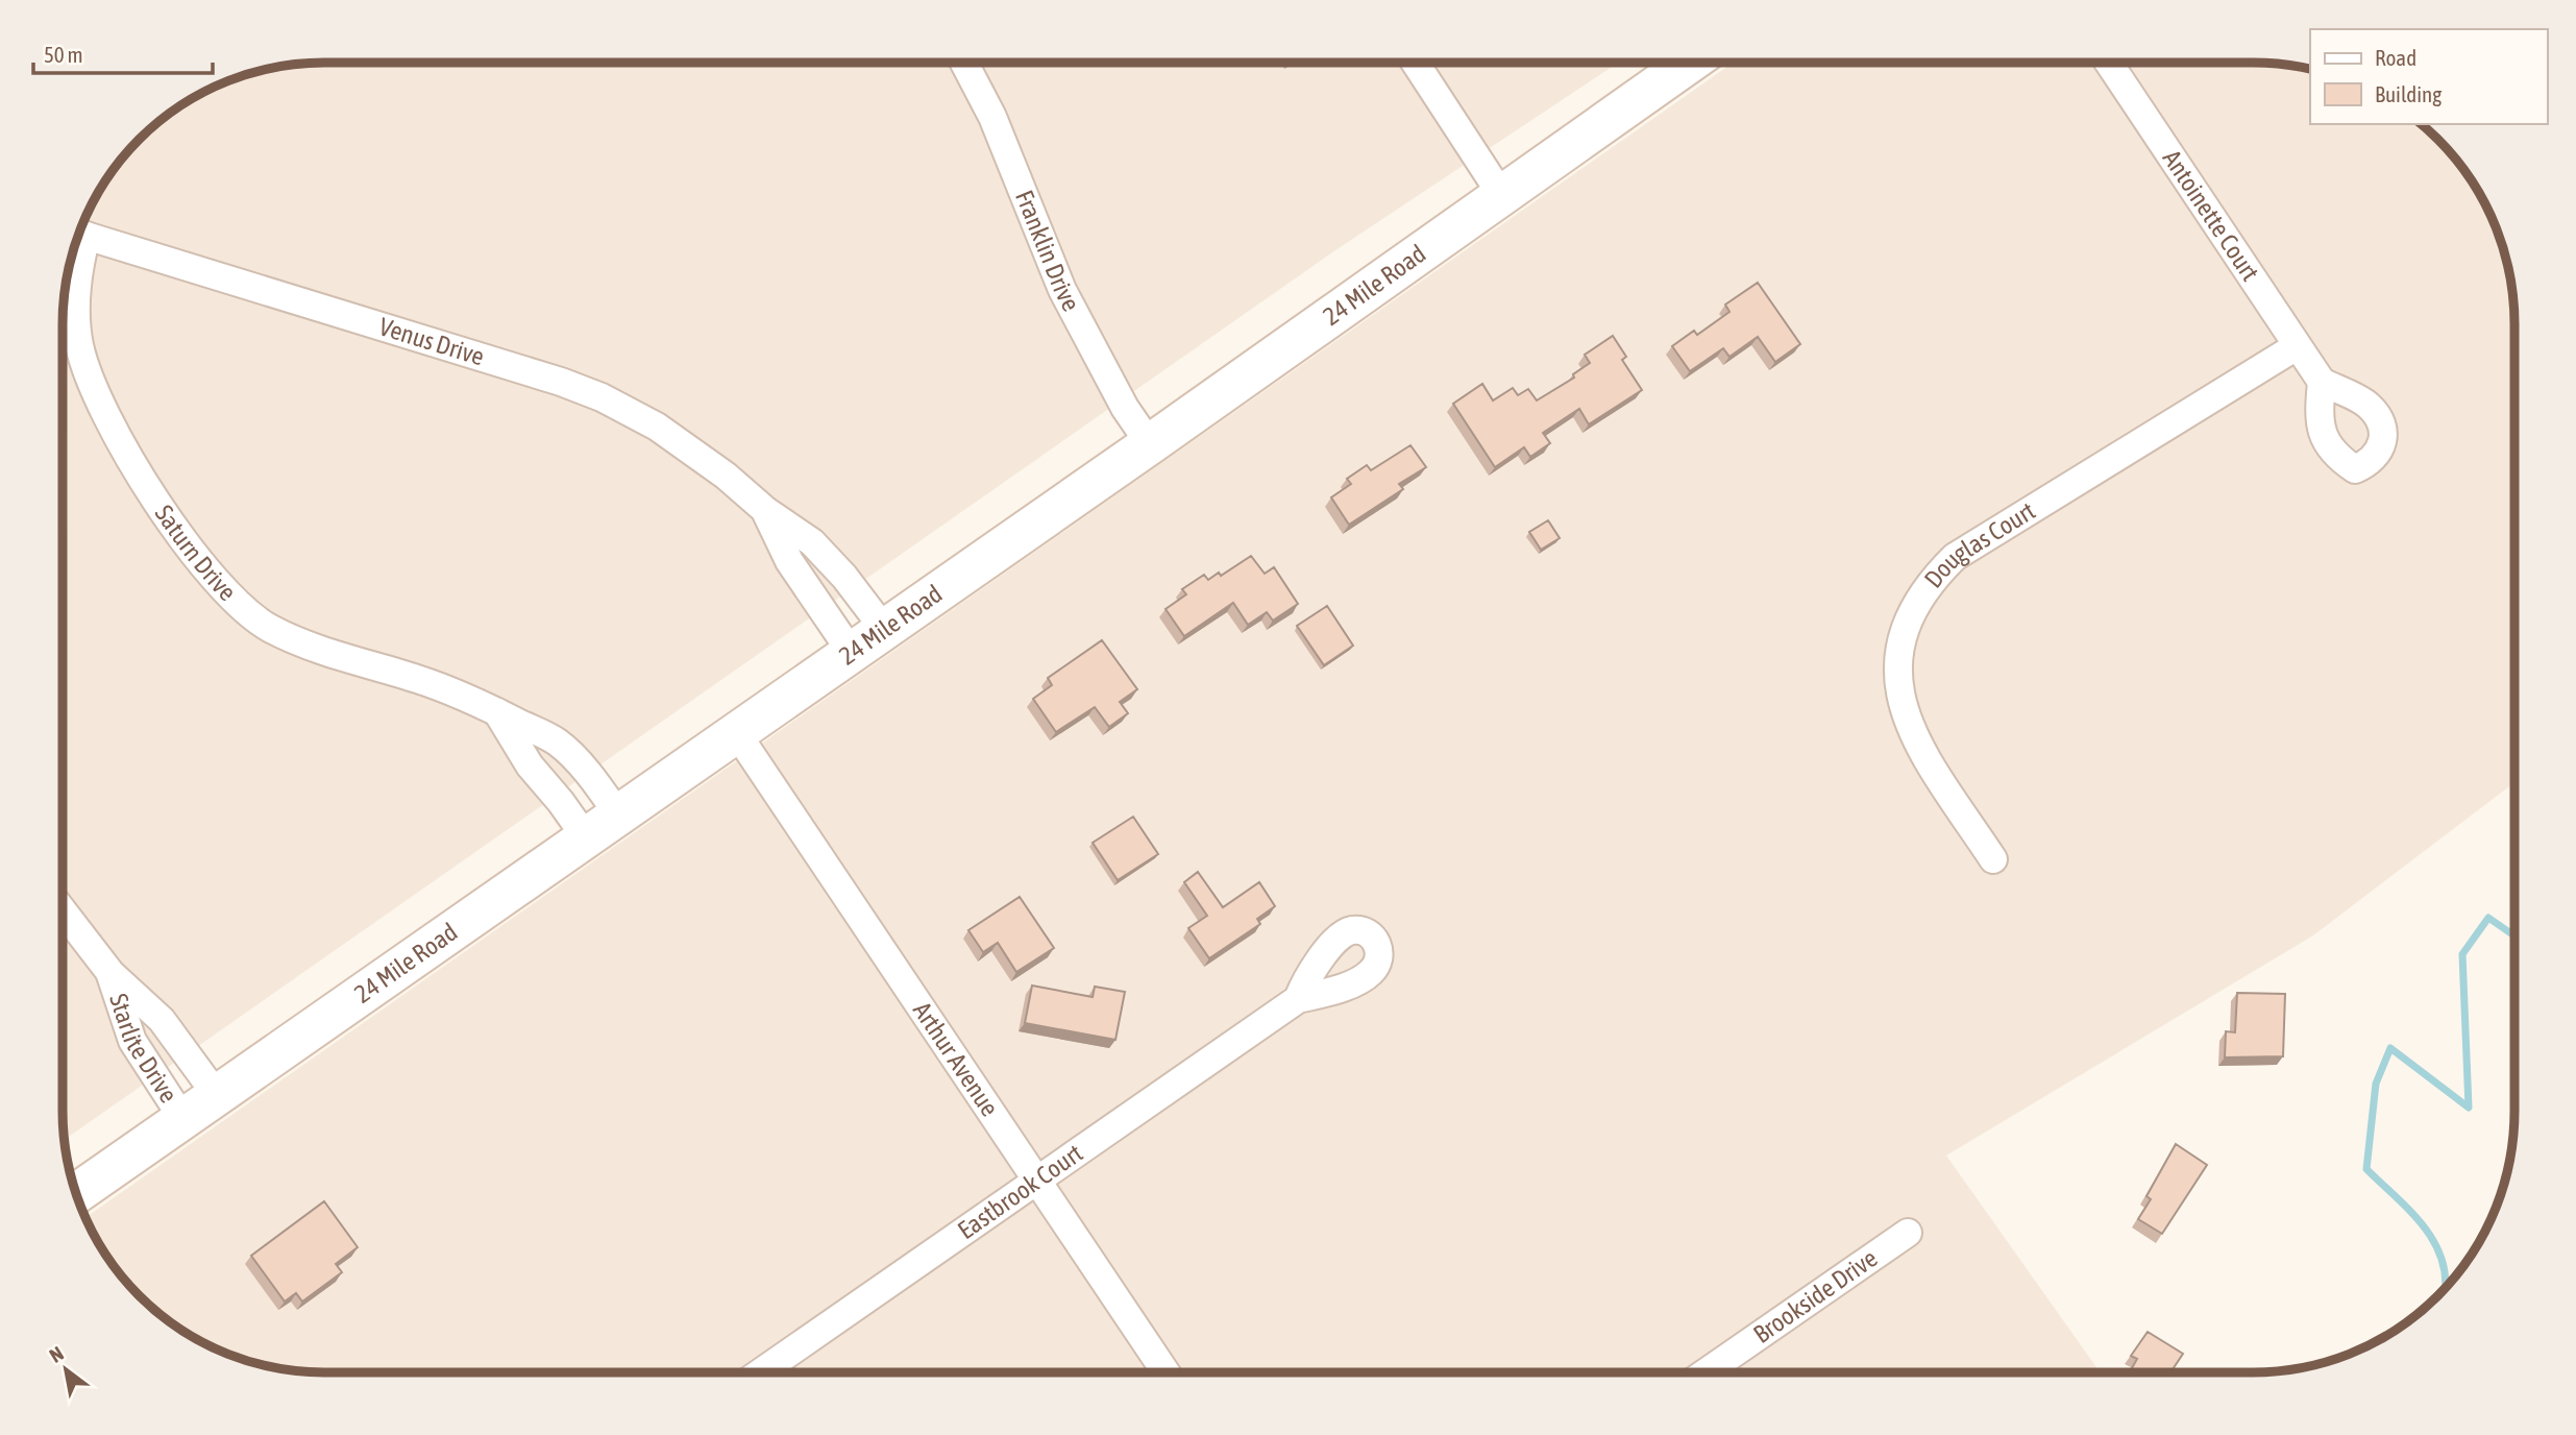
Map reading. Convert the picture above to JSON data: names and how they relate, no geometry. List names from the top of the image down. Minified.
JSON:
{"streets":{"street":["Antoinette Court","Franklin Drive","24 Mile Road","Venus Drive","Douglas Court","Saturn Drive","Starlite Drive","Arthur Avenue","Eastbrook Court","Brookside Drive"]},"crossings":[["Antoinette Court","Douglas Court"],["Franklin Drive","24 Mile Road"],["24 Mile Road","Venus Drive"],["24 Mile Road","Saturn Drive"],["24 Mile Road","Starlite Drive"],["24 Mile Road","Arthur Avenue"],["Arthur Avenue","Eastbrook Court"]],"legend":["Road","Building"],"scale_bar":"50 m","north":"top left"}
